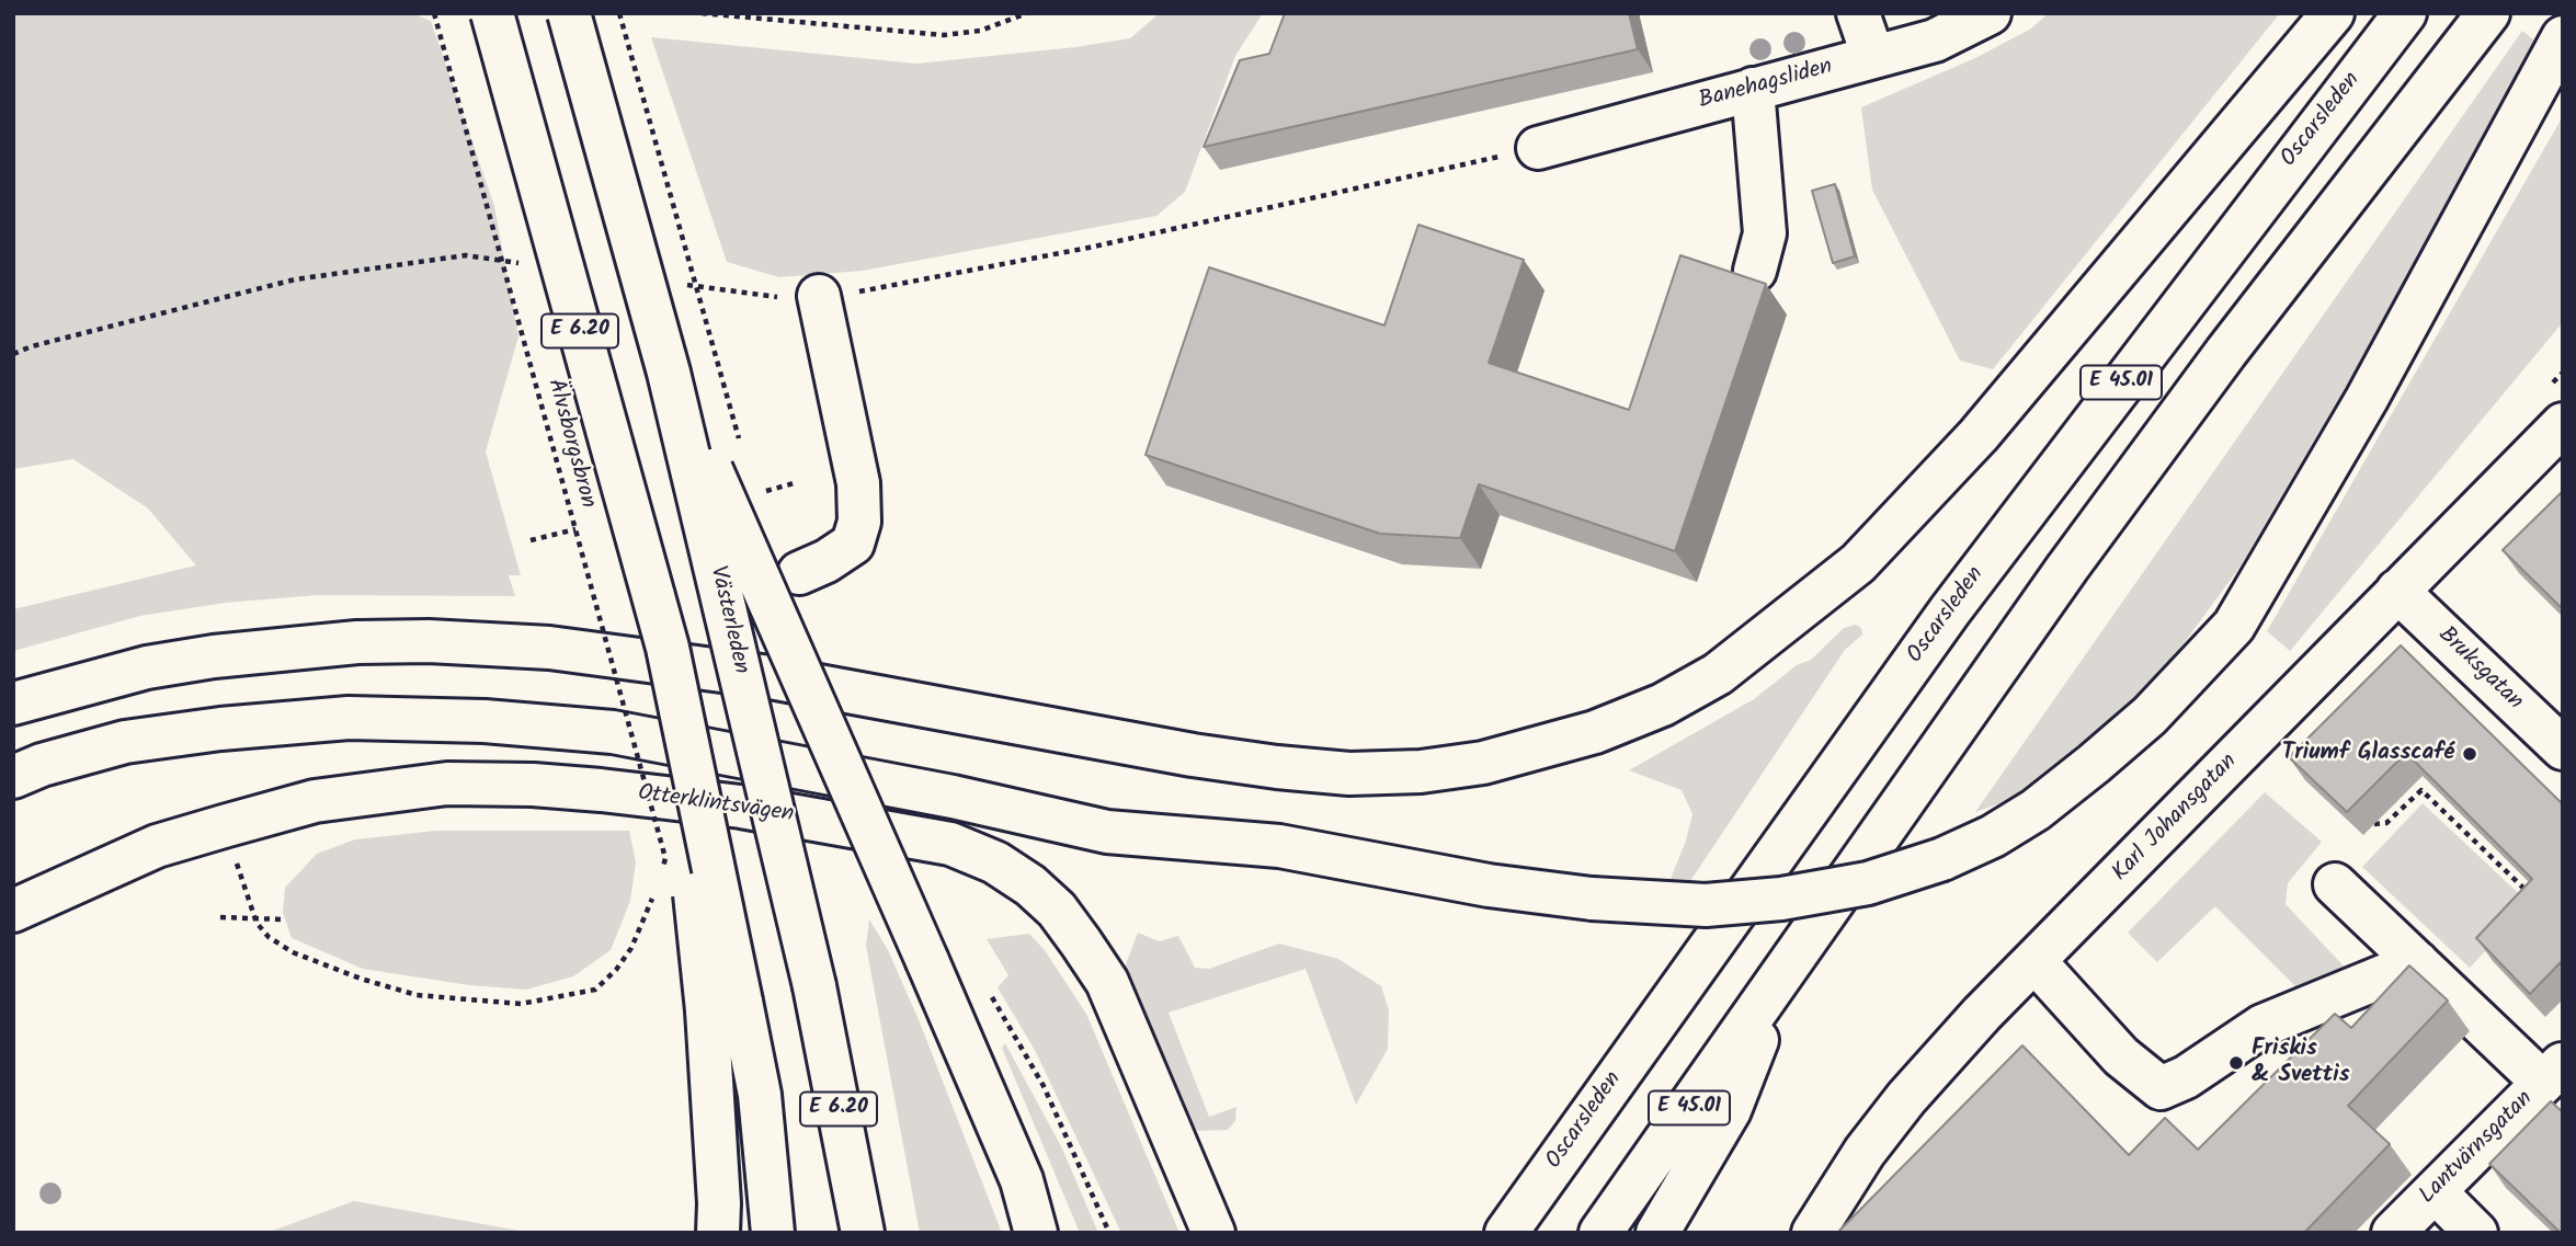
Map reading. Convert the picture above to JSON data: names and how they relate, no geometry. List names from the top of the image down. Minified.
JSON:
{"streets":{"main road":["Banehagsliden","Oscarsleden","E 6.20","E 45.01","Västerleden","Bruksgatan","Otterklintsvägen","Karl Johansgatan","Lantvärnsgatan"],"path":["Älvsborgsbron"]},"crossings":[["Bruksgatan","Karl Johansgatan"]],"places":["Triumf Glasscafé","Friskis & Svettis"]}
